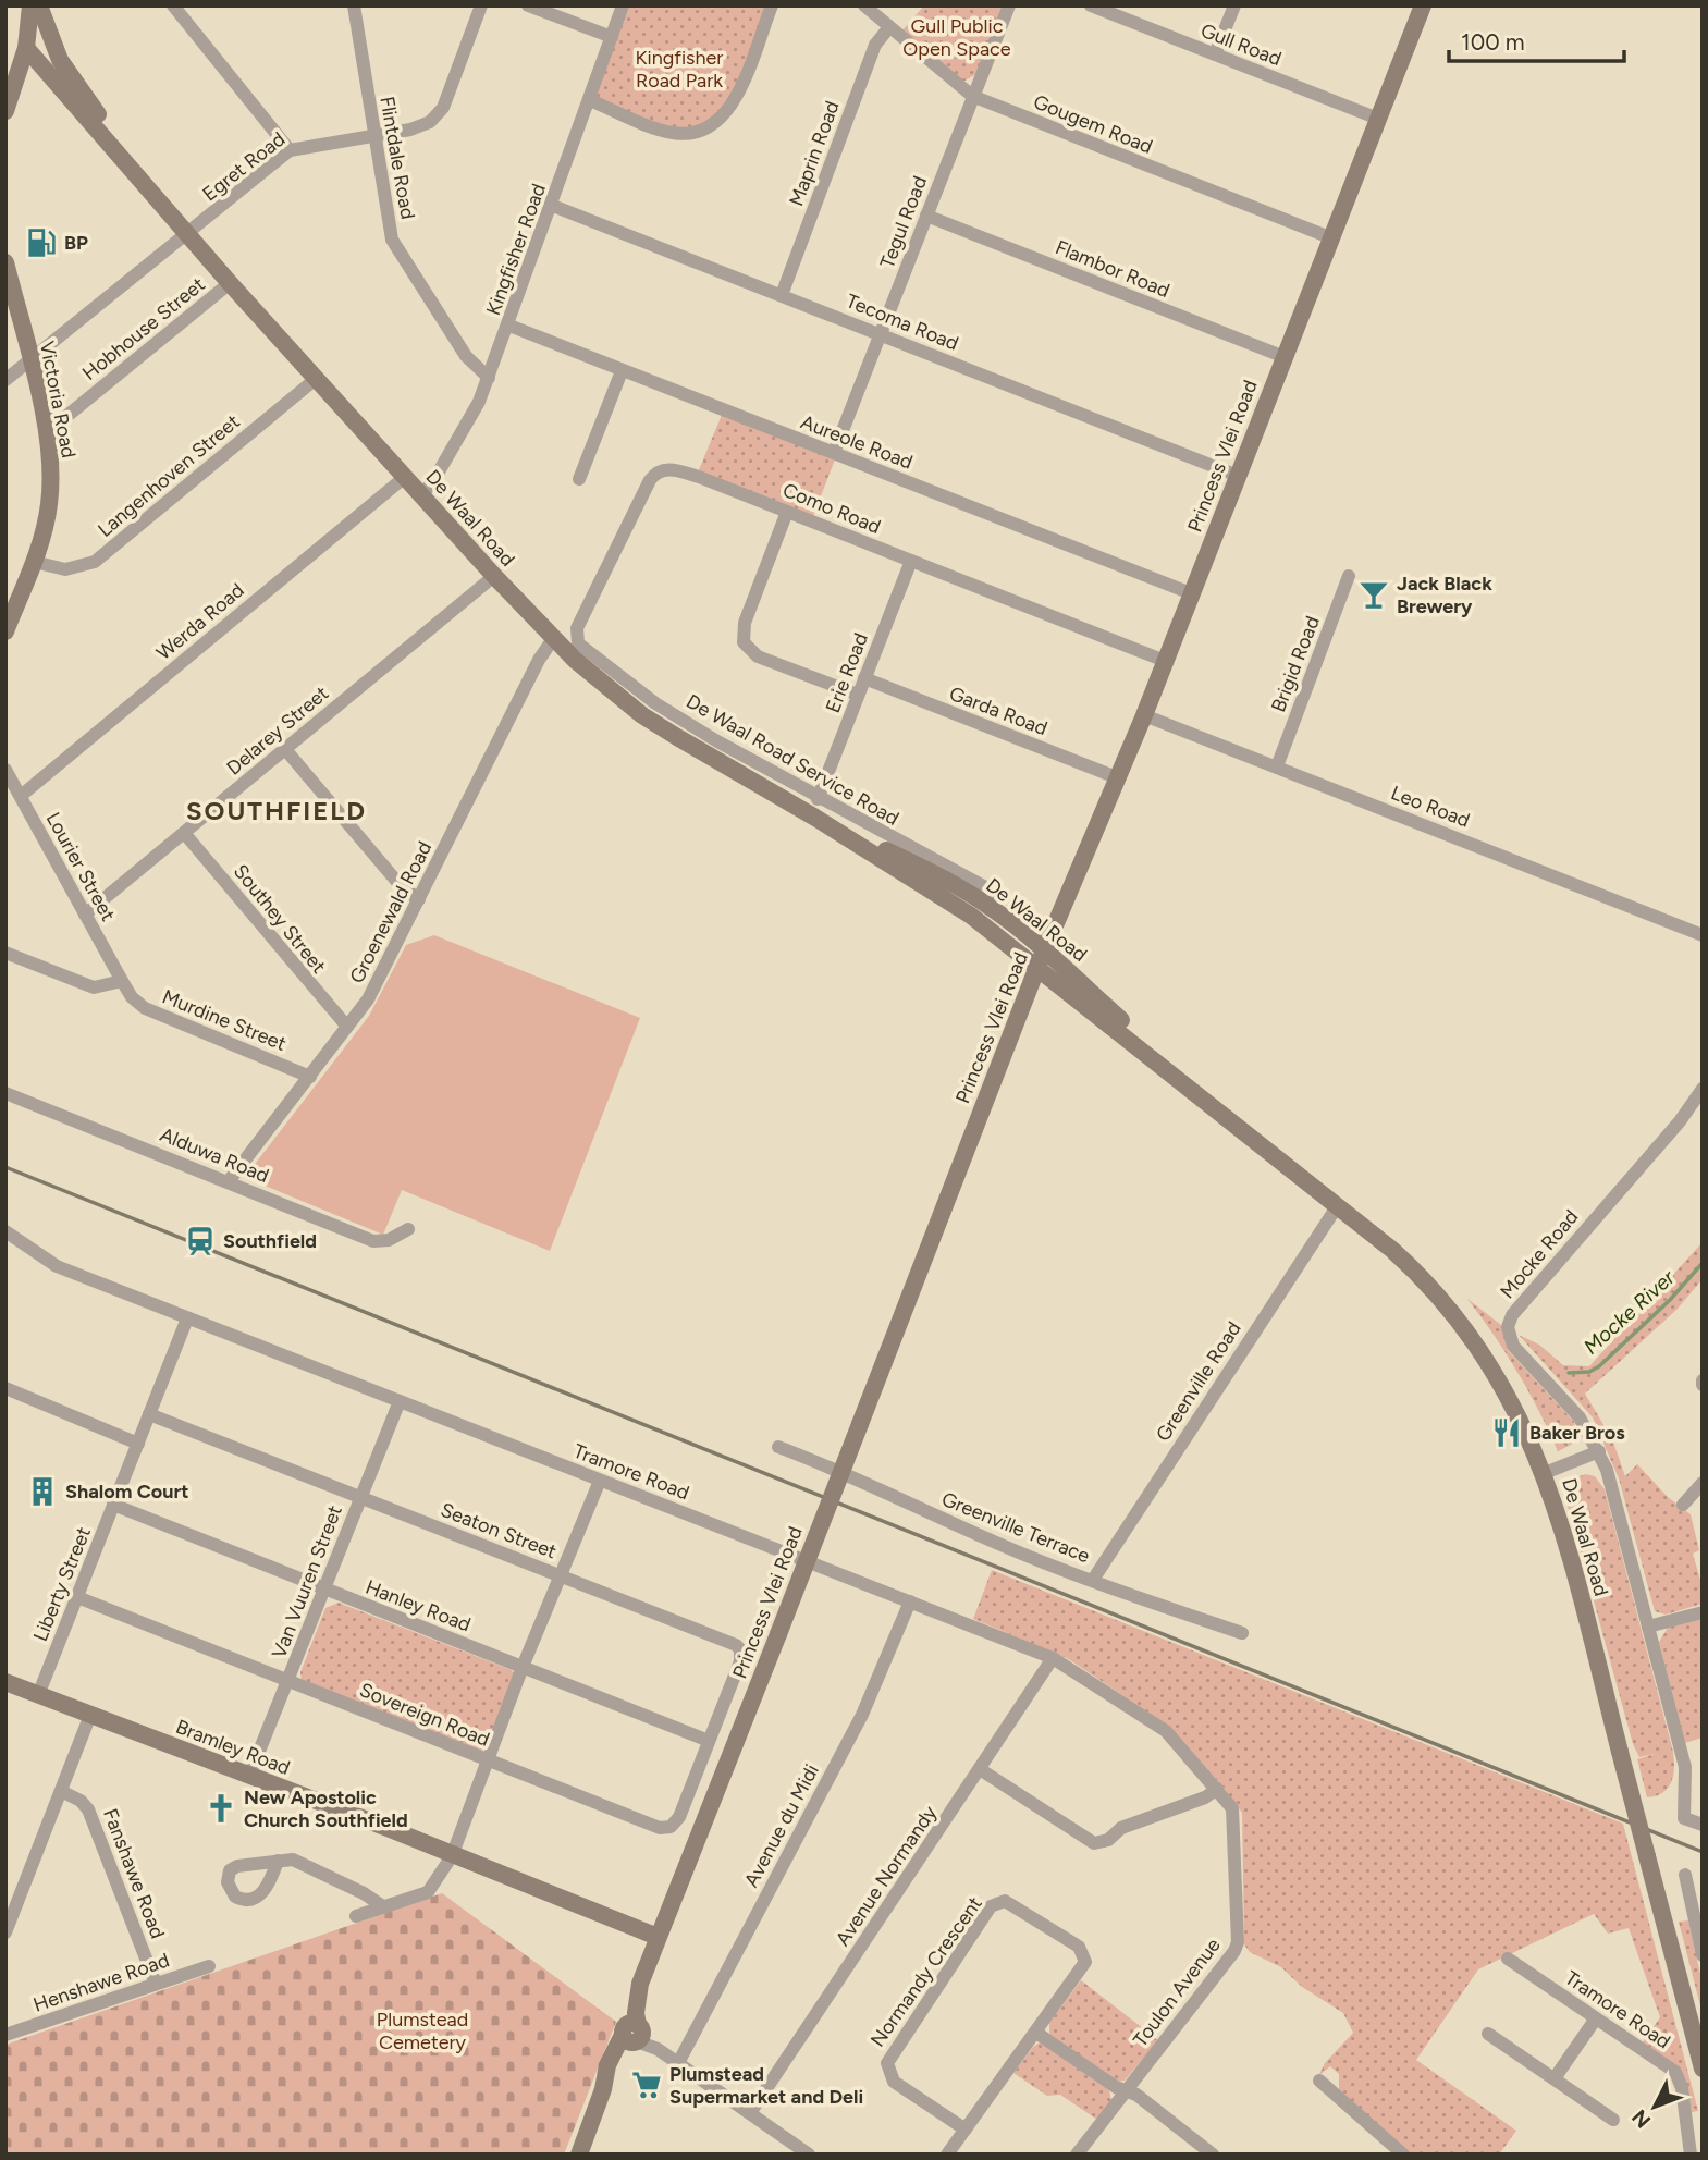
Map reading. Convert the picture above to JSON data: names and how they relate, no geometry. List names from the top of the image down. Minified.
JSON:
{"streets":{"main road":["Victoria Road","Princess Vlei Road","De Waal Road","Bramley Road"],"street":["Gull Road","Gougem Road","Maprin Road","Flintdale Road","Egret Road","Tegul Road","Kingfisher Road","Flambor Road","Tecoma Road","Hobhouse Street","Aureole Road","Langenhoven Street","Como Road","Werda Road","Brigid Road","Erie Road","Garda Road","Delarey Street","De Waal Road Service Road","Leo Road","Lourier Street","Groenewald Road","Southey Street","Murdine Street","Alduwa Road","Mocke Road","Greenville Road","Tramore Road","Greenville Terrace","Seaton Street","Van Vuuren Street","Liberty Street","Hanley Road","Sovereign Road","Avenue du Midi","Fanshawe Road","Avenue Normandy","Normandy Crescent","Henshawe Road","Toulon Avenue"]},"crossings":[["Gull Road","Princess Vlei Road"],["Gougem Road","Maprin Road"],["Gougem Road","Tegul Road"],["Gougem Road","Princess Vlei Road"],["Maprin Road","Tecoma Road"],["Flintdale Road","Egret Road"],["Flintdale Road","Kingfisher Road"],["Egret Road","Victoria Road"],["Egret Road","De Waal Road"],["Tegul Road","Flambor Road"],["Tegul Road","Tecoma Road"],["Tegul Road","Aureole Road"],["Kingfisher Road","Tecoma Road"],["Kingfisher Road","Aureole Road"],["Kingfisher Road","De Waal Road"],["Flambor Road","Princess Vlei Road"],["Tecoma Road","Princess Vlei Road"],["Hobhouse Street","Victoria Road"],["Hobhouse Street","De Waal Road"],["Victoria Road","Langenhoven Street"],["Aureole Road","Princess Vlei Road"],["Princess Vlei Road","Como Road"],["Princess Vlei Road","De Waal Road"],["Princess Vlei Road","Garda Road"],["Princess Vlei Road","Leo Road"],["Princess Vlei Road","Bramley Road"],["Langenhoven Street","De Waal Road"],["Como Road","Erie Road"],["Como Road","De Waal Road Service Road"],["De Waal Road","Werda Road"],["De Waal Road","Delarey Street"],["De Waal Road","Groenewald Road"],["De Waal Road","Greenville Road"],["Werda Road","Lourier Street"],["Brigid Road","Leo Road"],["Erie Road","Garda Road"],["Erie Road","De Waal Road Service Road"],["Delarey Street","Lourier Street"],["Delarey Street","Southey Street"],["Lourier Street","Murdine Street"],["Groenewald Road","Southey Street"],["Groenewald Road","Murdine Street"],["Groenewald Road","Alduwa Road"],["Greenville Road","Greenville Terrace"],["Tramore Road","Van Vuuren Street"],["Tramore Road","Liberty Street"],["Tramore Road","Avenue du Midi"],["Tramore Road","Avenue Normandy"],["Tramore Road","Toulon Avenue"],["Seaton Street","Van Vuuren Street"],["Seaton Street","Liberty Street"],["Seaton Street","Hanley Road"],["Seaton Street","Sovereign Road"],["Van Vuuren Street","Hanley Road"],["Van Vuuren Street","Sovereign Road"],["Van Vuuren Street","Bramley Road"],["Liberty Street","Hanley Road"],["Liberty Street","Sovereign Road"],["Liberty Street","Bramley Road"],["Hanley Road","Sovereign Road"],["Fanshawe Road","Henshawe Road"]],"districts":["SOUTHFIELD"],"water":["Mocke River"],"parks":["Gull Public Open Space","Kingfisher Road Park","Plumstead Cemetery"],"places":{"fuel station":["BP"],"bar":["Jack Black Brewery"],"station":["Southfield"],"restaurant":["Baker Bros"],"building":["Shalom Court"],"church":["New Apostolic Church Southfield"],"supermarket":["Plumstead Supermarket and Deli"]},"scale_bar":"100 m","north":"bottom left"}
